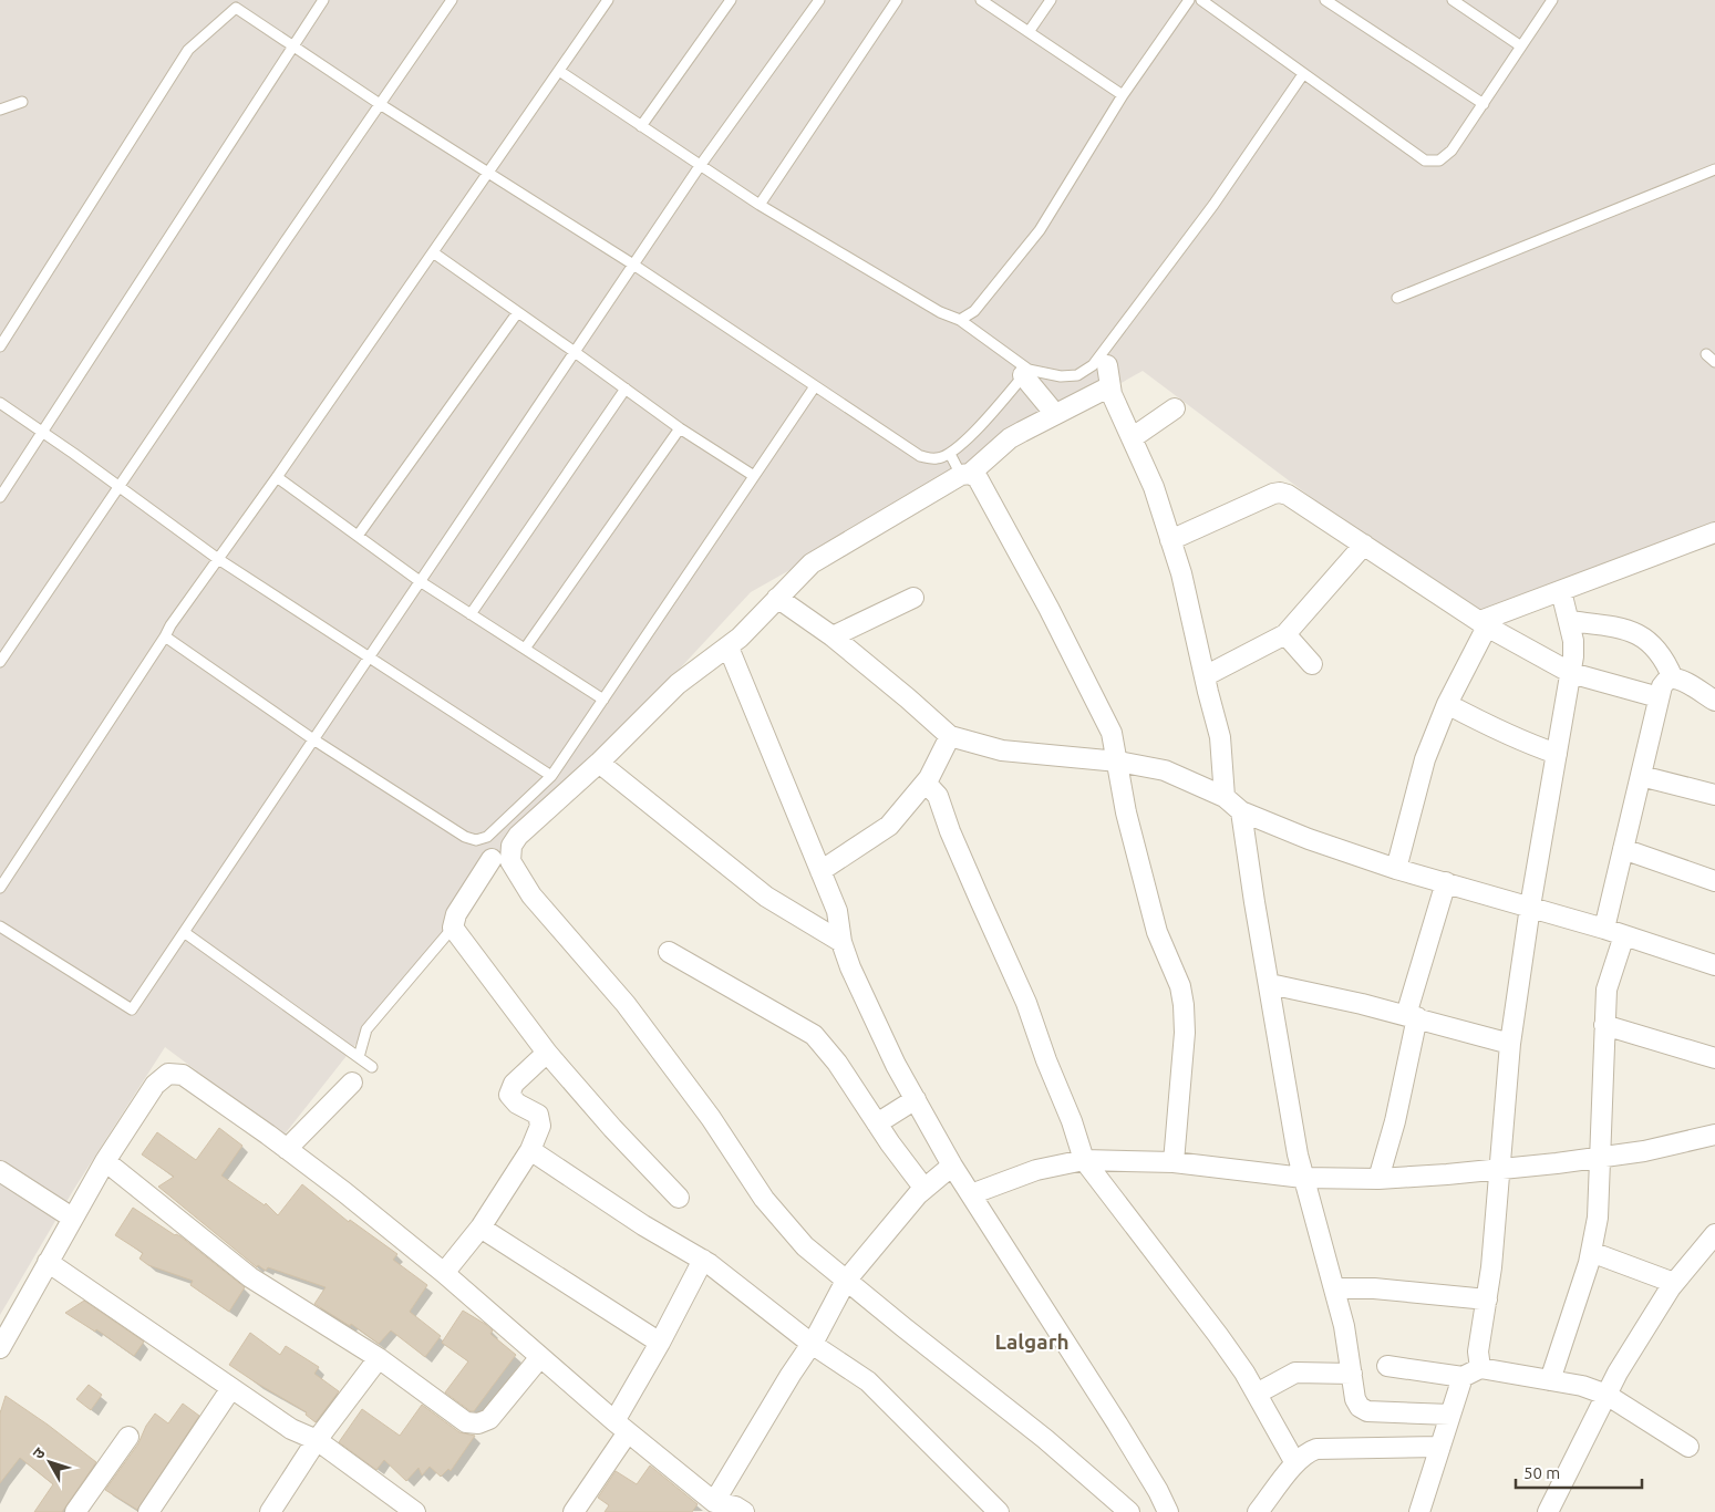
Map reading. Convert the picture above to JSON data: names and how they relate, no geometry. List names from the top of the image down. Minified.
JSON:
{"districts":["Lalgarh"],"scale_bar":"50 m","north":"top left"}
